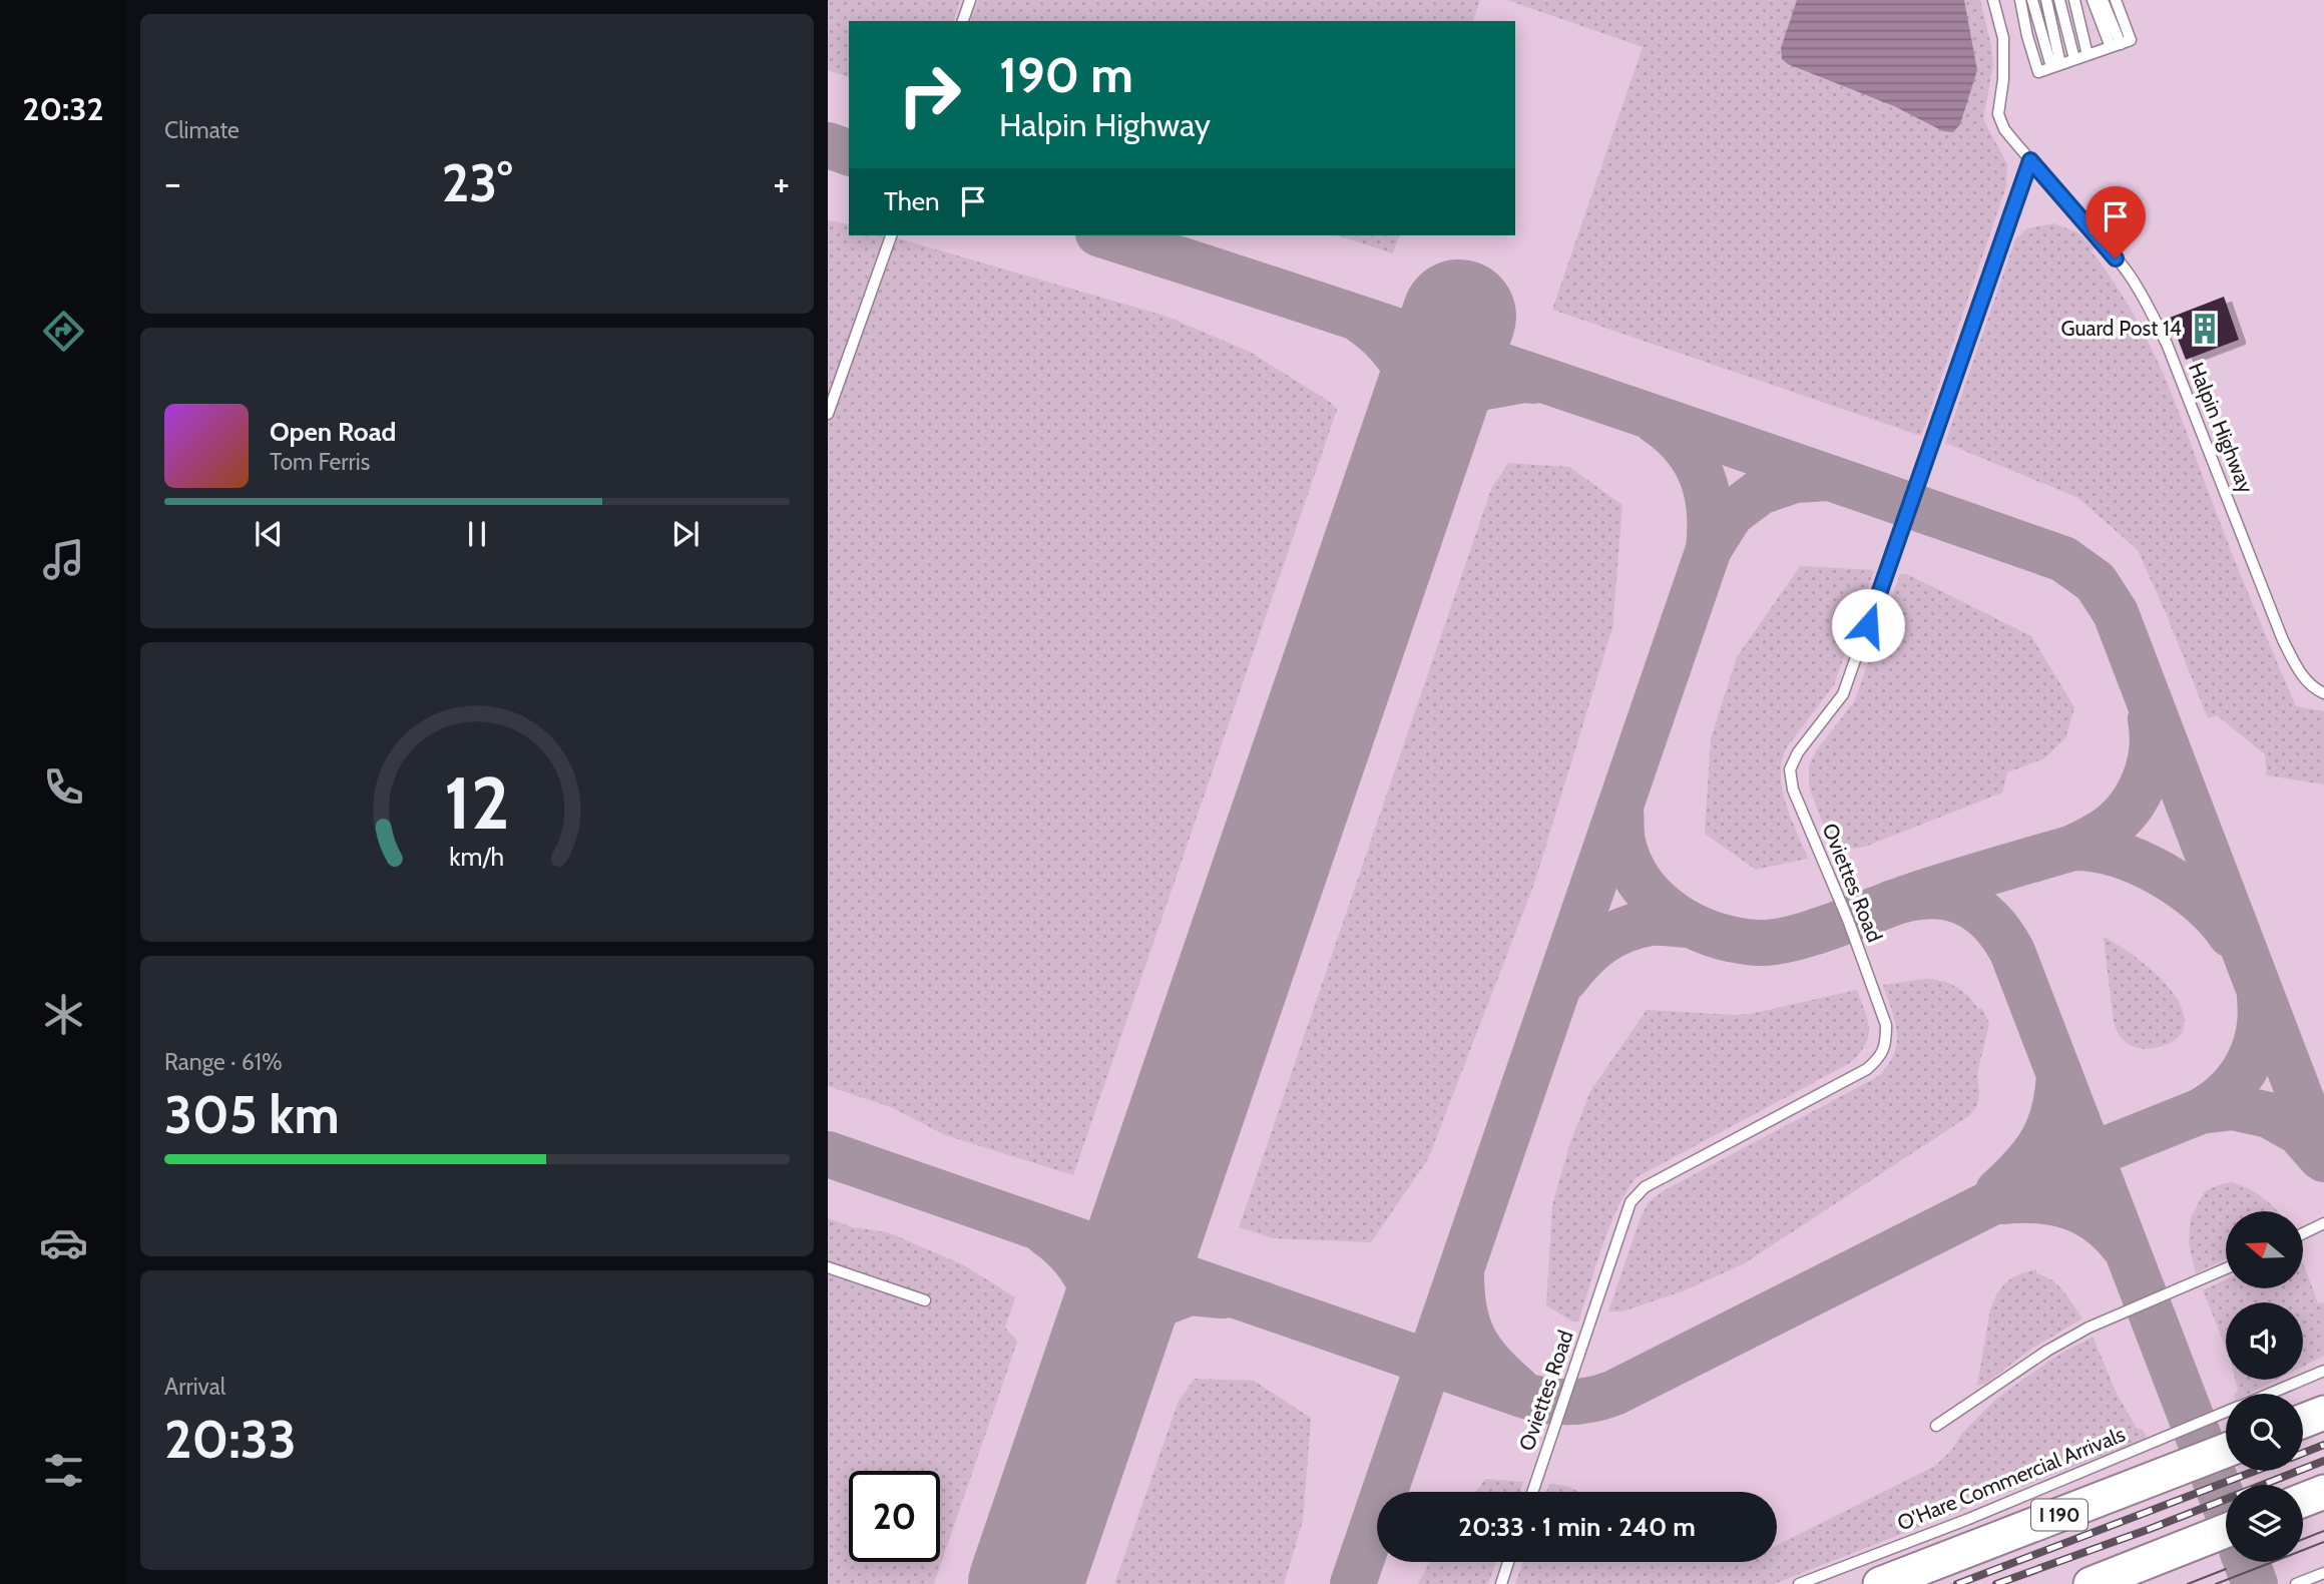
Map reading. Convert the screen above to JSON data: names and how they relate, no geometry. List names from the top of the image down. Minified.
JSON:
{"streets":{"highway":["I 190"],"lane":["Halpin Highway","Oviettes Road","O'Hare Commercial Arrivals"]},"crossings":[["Halpin Highway","Oviettes Road"]],"places":{"building":["Guard Post 14"]},"north":"left","page":{"tabs":"20:32","tile":["Climate",["Range · 61%","305 km"],["Arrival","20:33"]],"turn":["190 m","Halpin Highway"],"heat":["−","23°","+"],"then":"Then","song":["Open Road","Tom Ferris"],"limit":"20","trip":"20:33 · 1 min · 240 m","gauge":["12","km/h"]}}
